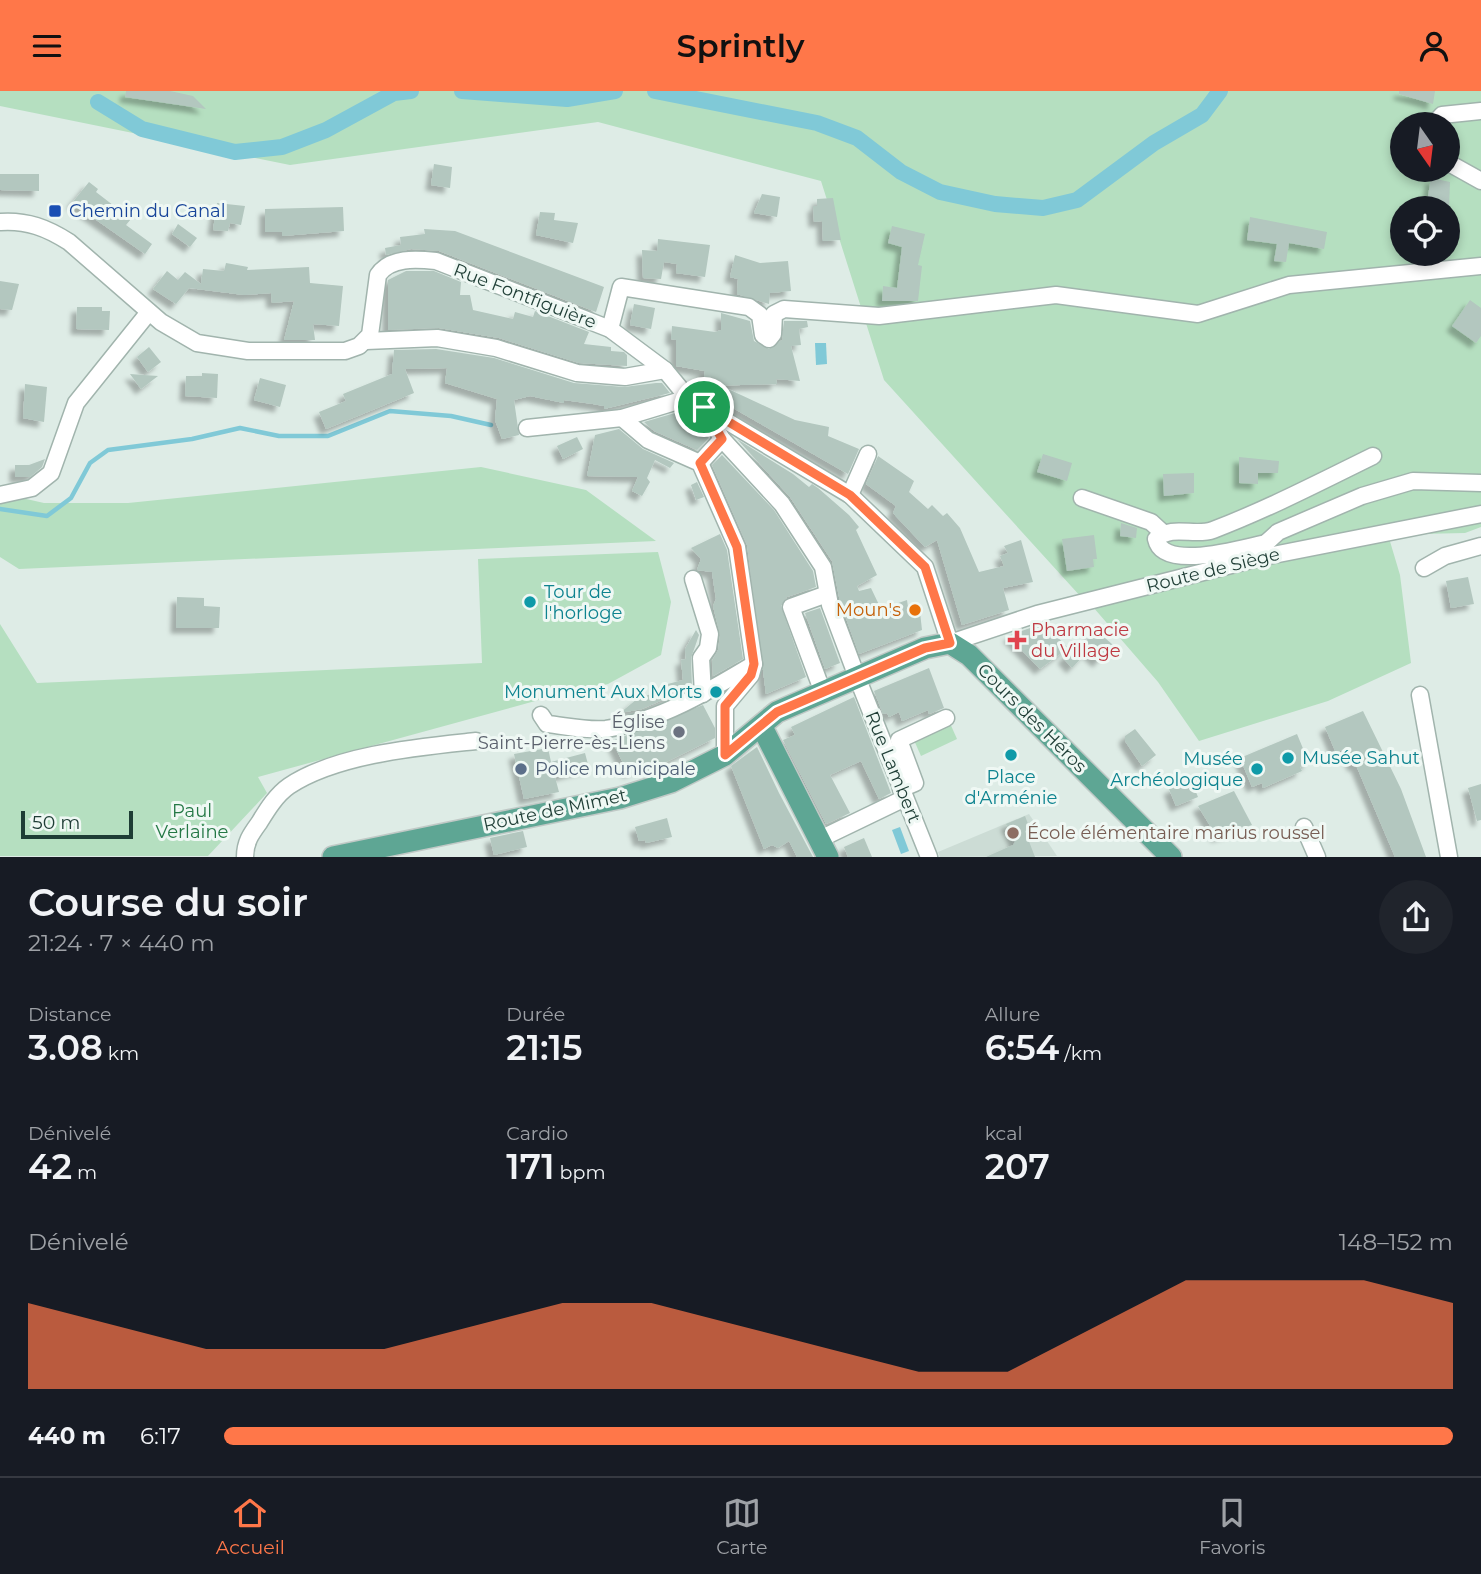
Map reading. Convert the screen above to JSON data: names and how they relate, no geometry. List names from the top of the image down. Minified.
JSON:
{"streets":{"main road":["Cours des Héros","Route de Mimet"],"street":["Rue Fontfiguière","Route de Siège","Rue Lambert"]},"crossings":[["Route de Siège","Cours des Héros"],["Route de Siège","Route de Mimet"],["Cours des Héros","Route de Mimet"],["Rue Lambert","Route de Mimet"]],"parks":["Paul Verlaine"],"places":{"transit":["Chemin du Canal"],"other":["Tour de l'horloge","Moun's","Monument Aux Morts","Église Saint-Pierre-ès-Liens","Place d'Arménie","Musée Sahut","Police municipale","Musée Archéologique","École élémentaire marius roussel"],"health":["Pharmacie du Village"]},"scale_bar":"50 m","north":"bottom","page":{"header":"Sprintly","scale":"50 m","heading":["Course du soir","21:24 · 7 × 440 m"],"stats":[["Distance","3.08 km"],["Durée","21:15"],["Allure","6:54 /km"],["Dénivelé","42 m"],["Cardio","171 bpm"],["kcal","207"]],"chart":["Dénivelé","148–152 m"],"list":[{"name":"440 m","note":"6:17"}],"tabs":["Accueil","Carte","Favoris"]}}
